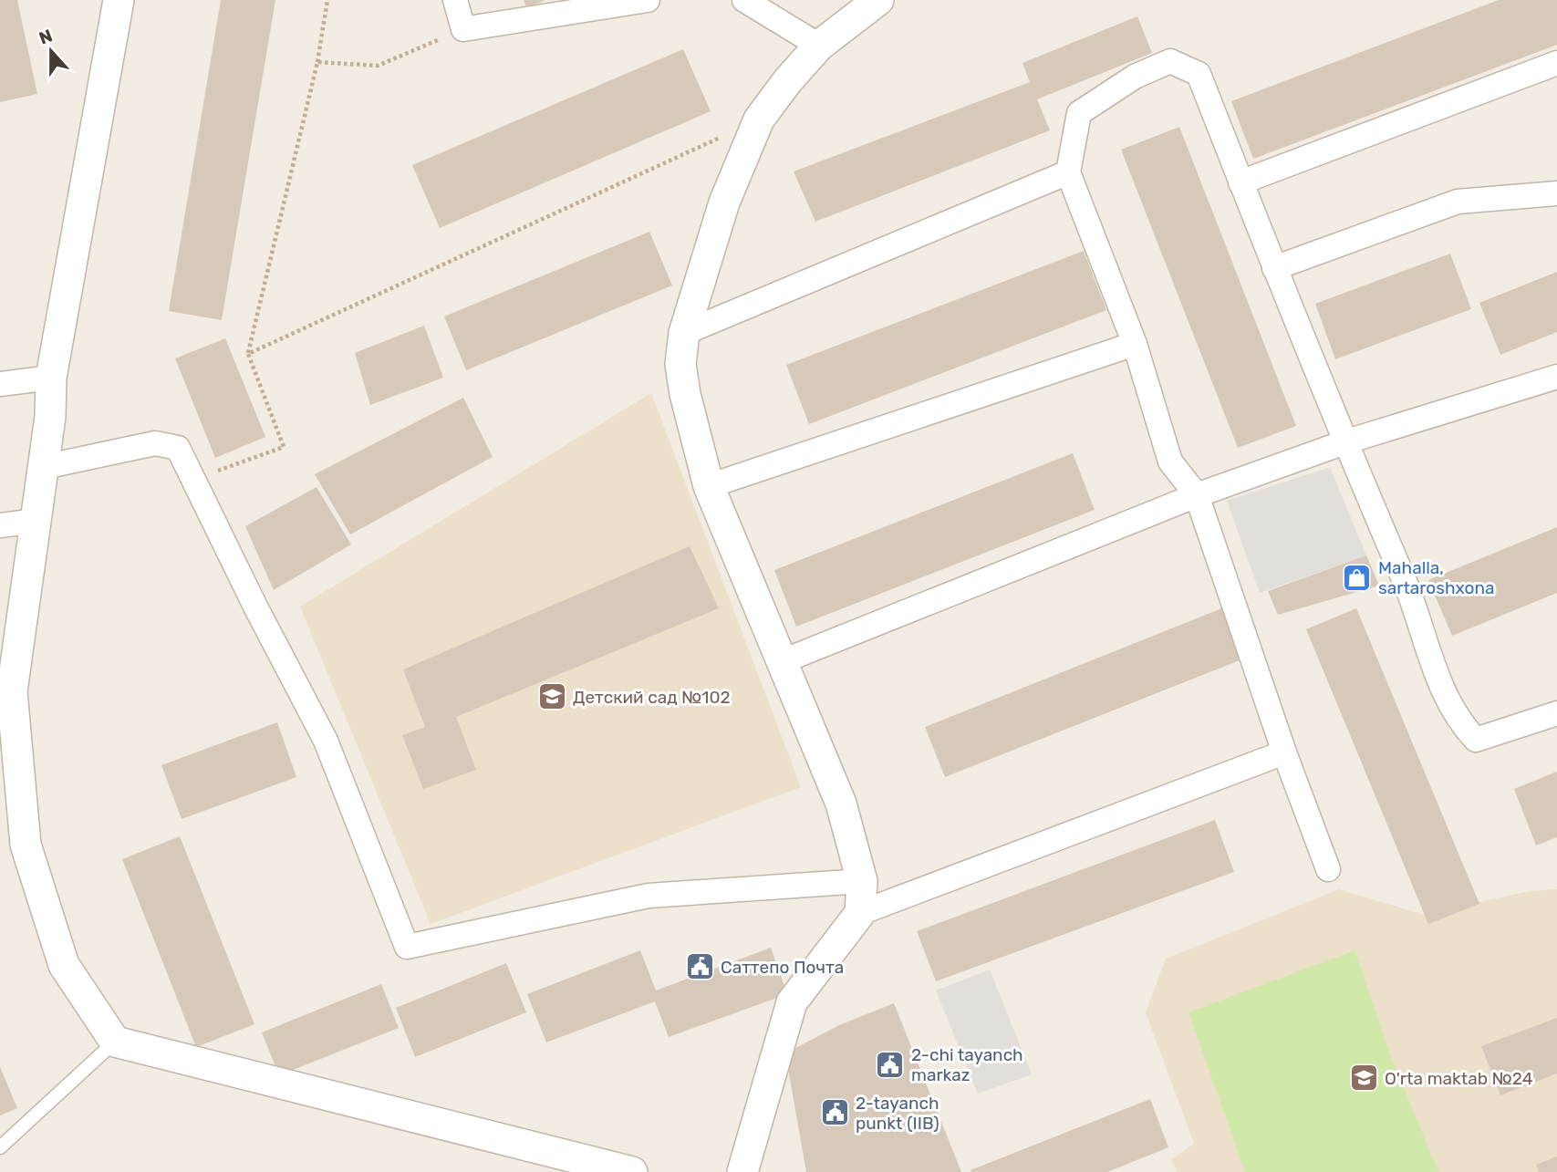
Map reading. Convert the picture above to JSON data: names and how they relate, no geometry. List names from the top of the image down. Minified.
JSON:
{"places":{"shop":["Mahalla, sartaroshxona"],"school or university":["Детский сад №102","O'rta maktab №24"],"public building":["Саттепо Почта","2-chi tayanch markaz","2-tayanch punkt (IIB)"]},"north":"top"}
